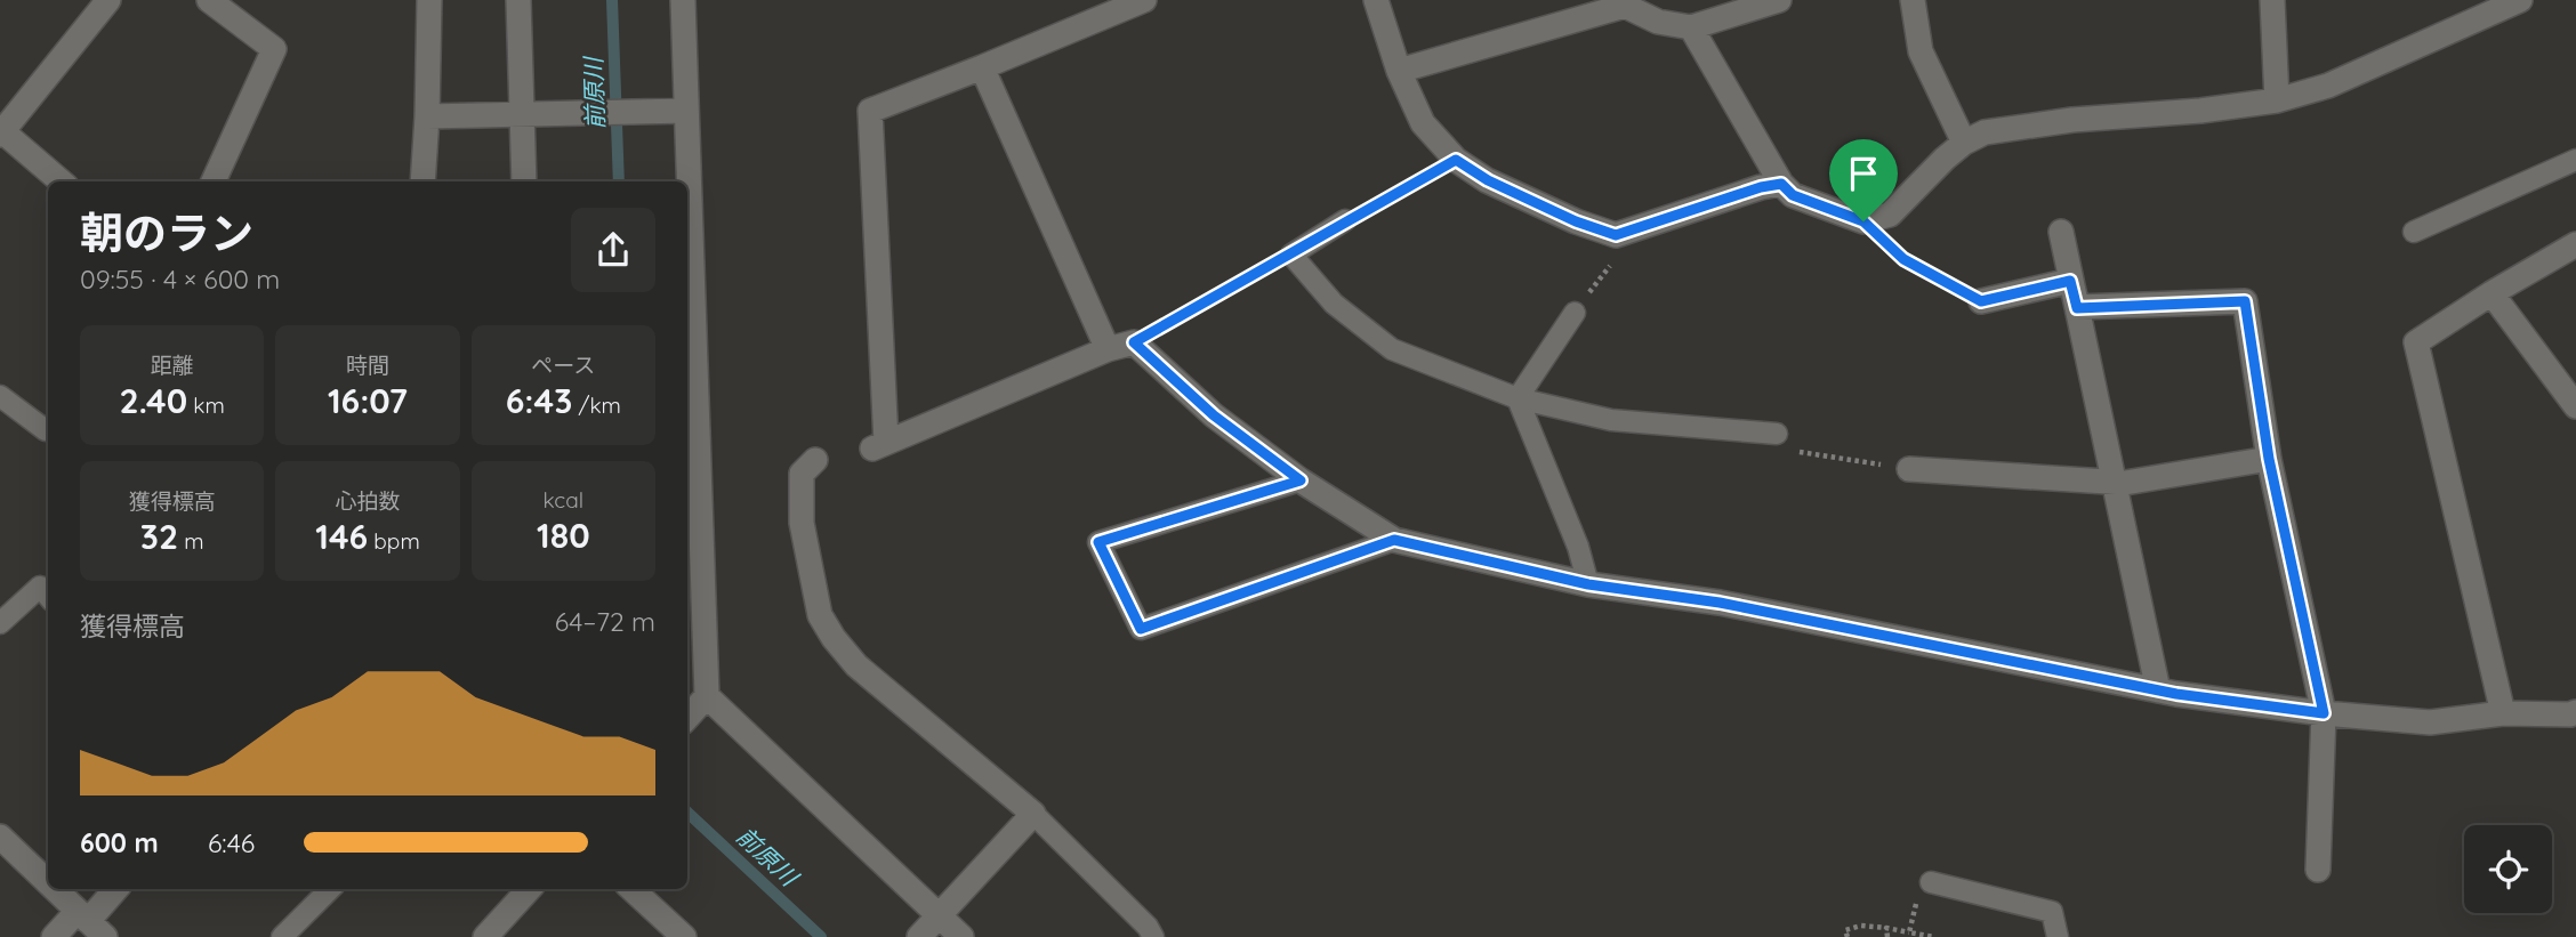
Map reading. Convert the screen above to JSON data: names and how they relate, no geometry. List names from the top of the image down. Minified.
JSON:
{"water":["前原川"],"page":{"heading":["朝のラン","09:55 · 4 × 600 m"],"stats":[["距離","2.40 km"],["時間","16:07"],["ペース","6:43 /km"],["獲得標高","32 m"],["心拍数","146 bpm"],["kcal","180"]],"chart":["獲得標高","64–72 m"],"list":[{"name":"600 m","note":"6:46"}]}}
